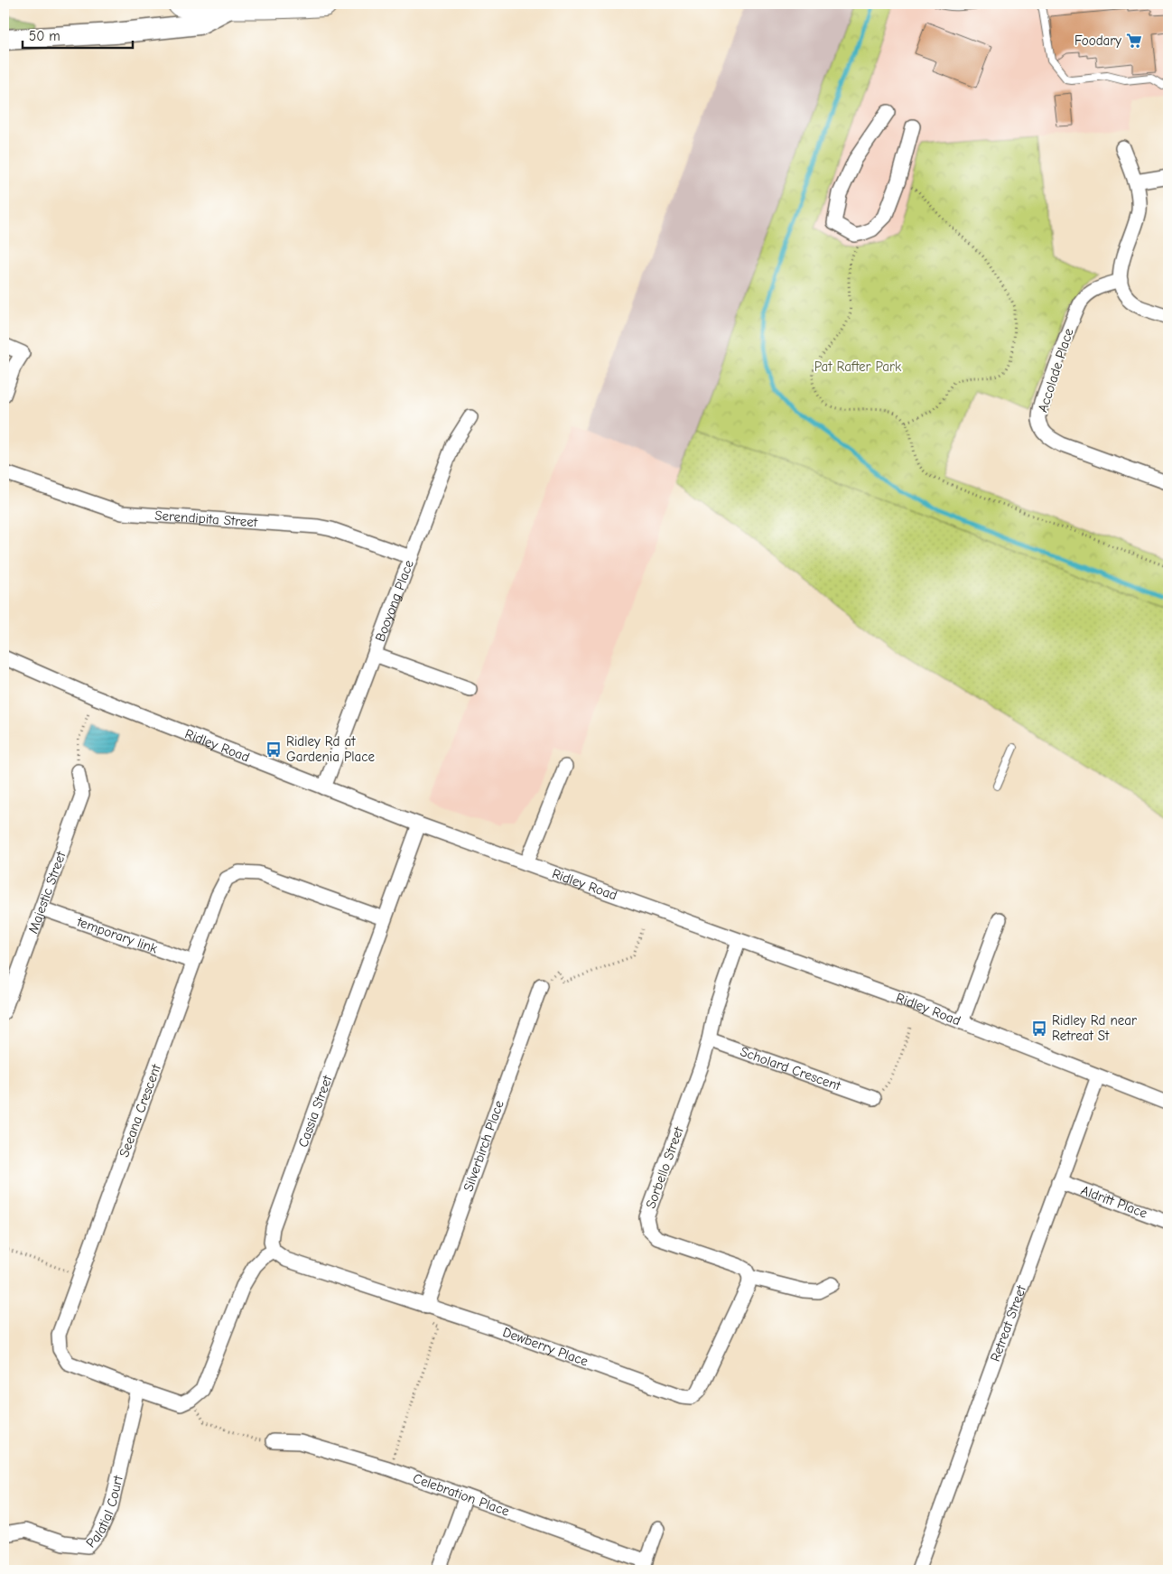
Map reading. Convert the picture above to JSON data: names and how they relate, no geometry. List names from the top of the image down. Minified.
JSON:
{"streets":{"street":["Accolade Place","Serendipita Street","Booyong Place","Ridley Road","Majestic Street","temporary link","Scholard Crescent","Seeana Crescent","Cassia Street","Silverbirch Place","Sorbello Street","Aldritt Place","Retreat Street","Dewberry Place","Celebration Place","Palatial Court"]},"crossings":[["Serendipita Street","Booyong Place"],["Booyong Place","Ridley Road"],["Ridley Road","Cassia Street"],["Ridley Road","Sorbello Street"],["Ridley Road","Retreat Street"],["Majestic Street","temporary link"],["temporary link","Seeana Crescent"],["Scholard Crescent","Sorbello Street"],["Seeana Crescent","Cassia Street"],["Seeana Crescent","Palatial Court"],["Cassia Street","Dewberry Place"],["Silverbirch Place","Dewberry Place"],["Sorbello Street","Dewberry Place"],["Aldritt Place","Retreat Street"]],"parks":["Pat Rafter Park"],"places":{"supermarket":["Foodary"],"bus stop":["Ridley Rd at Gardenia Place","Ridley Rd near Retreat St"]},"scale_bar":"50 m"}
